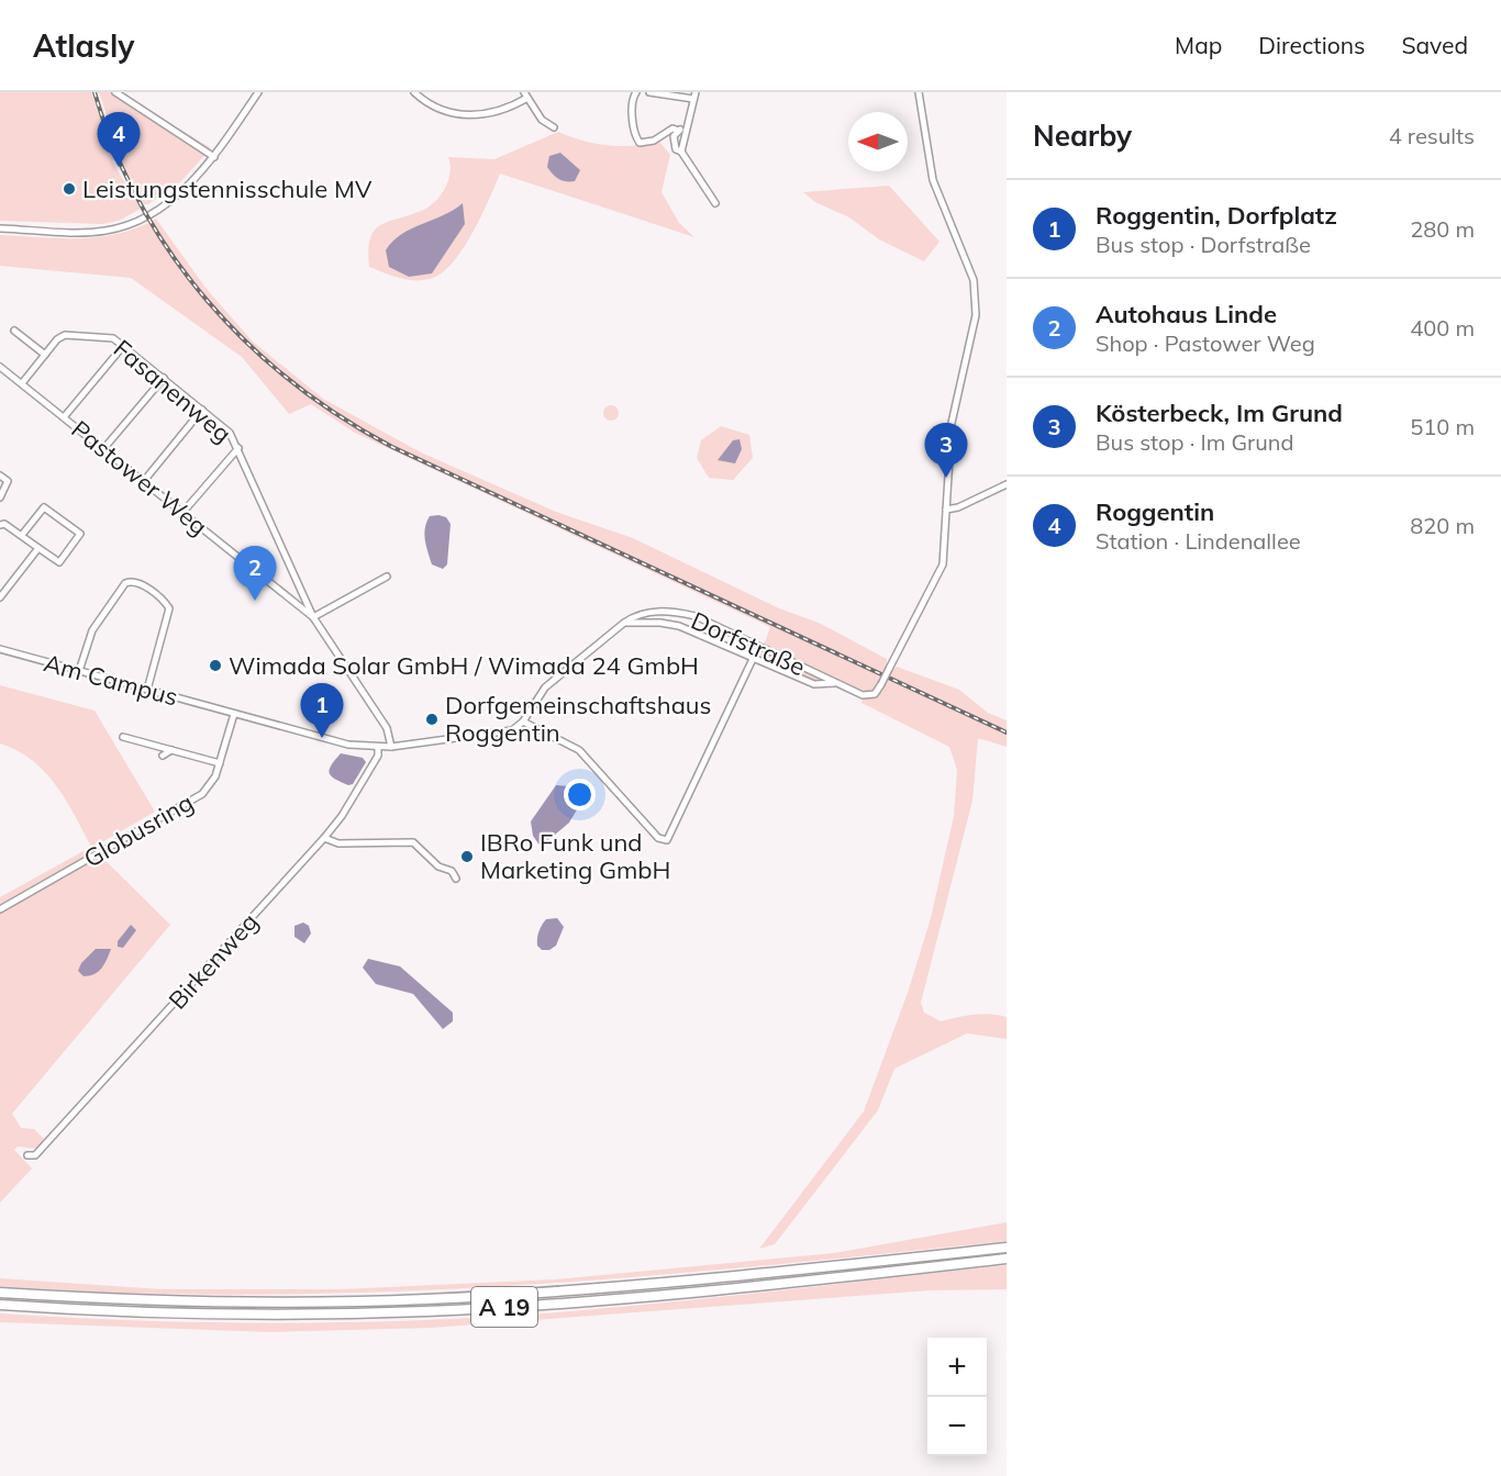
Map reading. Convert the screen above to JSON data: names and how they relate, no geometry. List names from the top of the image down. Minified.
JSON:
{"streets":{"highway":["A 19"],"street":["Fasanenweg","Pastower Weg","Dorfstraße","Am Campus","Globusring","Birkenweg"]},"crossings":[["Fasanenweg","Pastower Weg"],["Am Campus","Globusring"]],"places":["Leistungstennisschule MV","Wimada Solar GmbH / Wimada 24 GmbH","Dorfgemeinschaftshaus Roggentin","IBRo Funk und Marketing GmbH"],"north":"left","page":{"header":"Atlasly","nav":["Map","Directions","Saved"],"heading":["Nearby","4 results"],"pins":["4","3","2","1"],"list":[{"mark":"1","name":"Roggentin, Dorfplatz","note":"Bus stop · Dorfstraße","value":"280 m"},{"mark":"2","name":"Autohaus Linde","note":"Shop · Pastower Weg","value":"400 m"},{"mark":"3","name":"Kösterbeck, Im Grund","note":"Bus stop · Im Grund","value":"510 m"},{"mark":"4","name":"Roggentin","note":"Station · Lindenallee","value":"820 m"}],"map_buttons":["+","−"]}}
